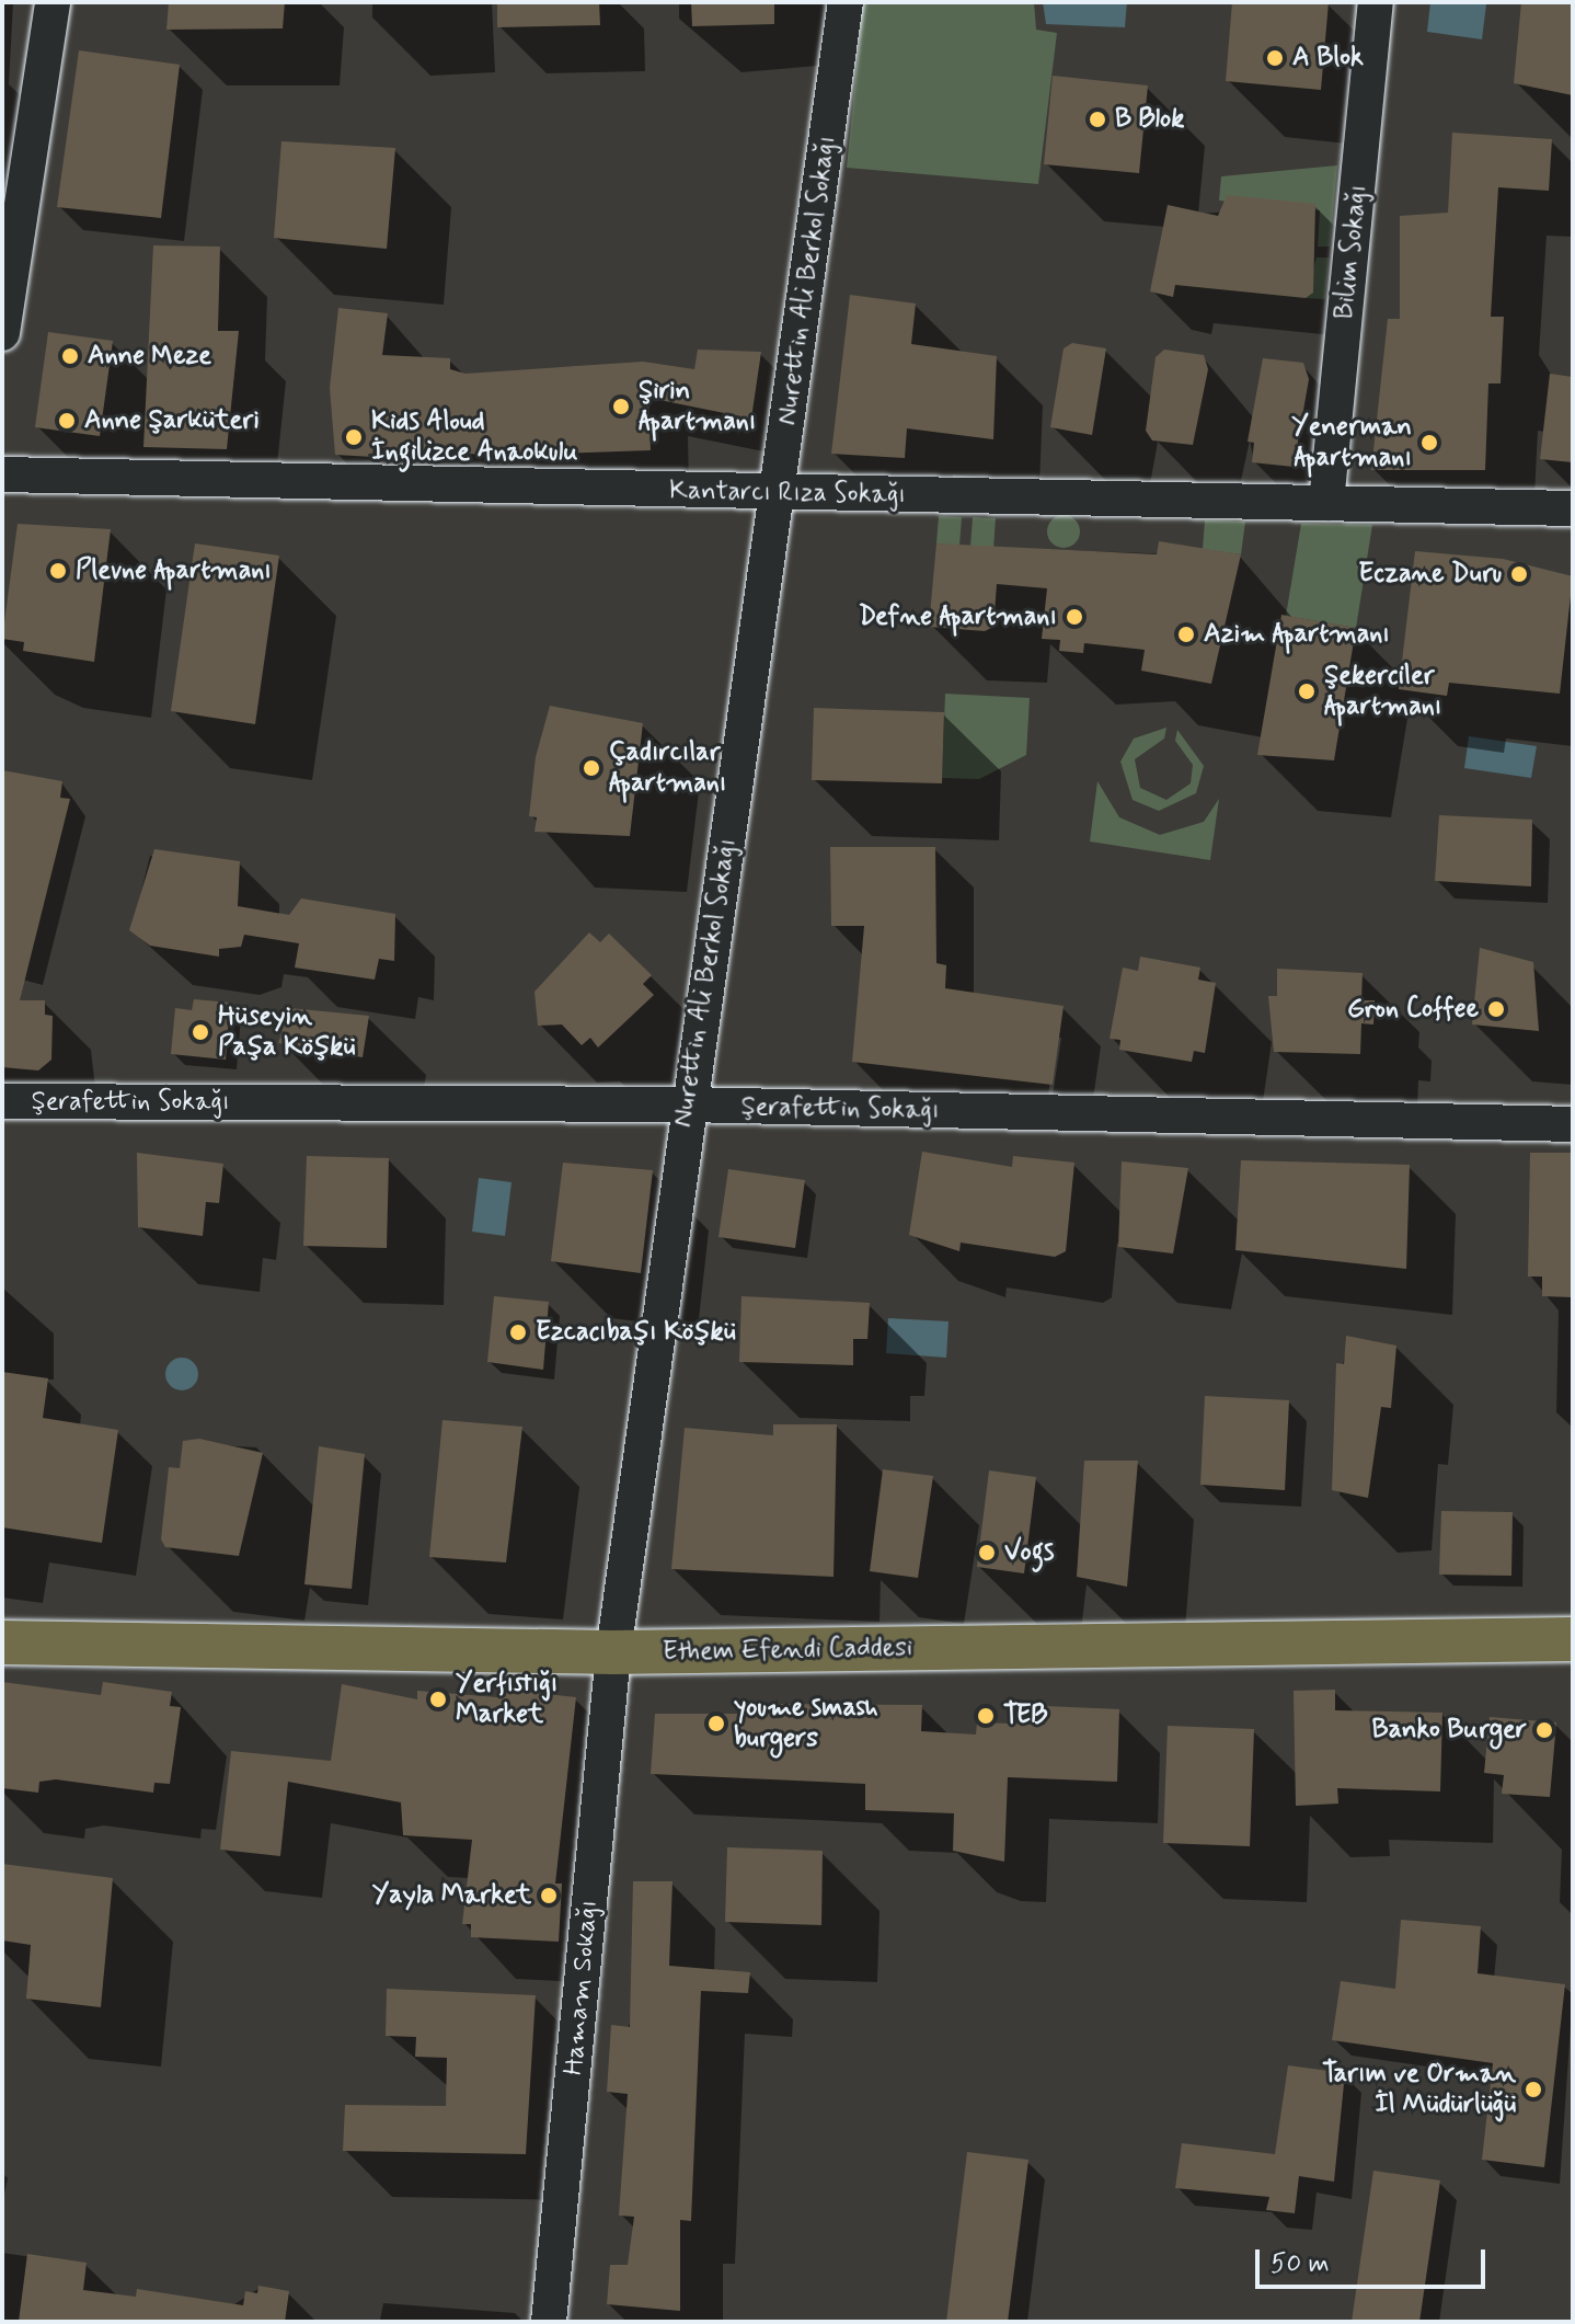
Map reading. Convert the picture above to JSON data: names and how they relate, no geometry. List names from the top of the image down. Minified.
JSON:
{"streets":{"main road":["Ethem Efendi Caddesi"],"street":["Bilim Sokağı","Nurettin Ali Berkol Sokağı","Kantarcı Rıza Sokağı","Şerafettin Sokağı","Hamam Sokağı"]},"crossings":[["Bilim Sokağı","Kantarcı Rıza Sokağı"],["Nurettin Ali Berkol Sokağı","Kantarcı Rıza Sokağı"],["Nurettin Ali Berkol Sokağı","Şerafettin Sokağı"],["Nurettin Ali Berkol Sokağı","Ethem Efendi Caddesi"],["Nurettin Ali Berkol Sokağı","Hamam Sokağı"],["Ethem Efendi Caddesi","Hamam Sokağı"]],"places":["A Blok","B Blok","Anne Meze","Şirin Apartmanı","Anne Şarküteri","Kids Aloud İngilizce Anaokulu","Yenerman Apartmanı","Plevne Apartmanı","Eczane Duru","Defne Apartmanı","Azim Apartmanı","Şekerciler Apartmanı","Çadırcılar Apartmanı","Gron Coffee","Hüseyin Paşa Köşkü","Ezcacıbaşı Köşkü","Vogs","Yerfıstığı Market","TEB","youme smash burgers","Banko Burger","Yayla Market","Tarım ve Orman İl Müdürlüğü"],"scale_bar":"50 m"}
